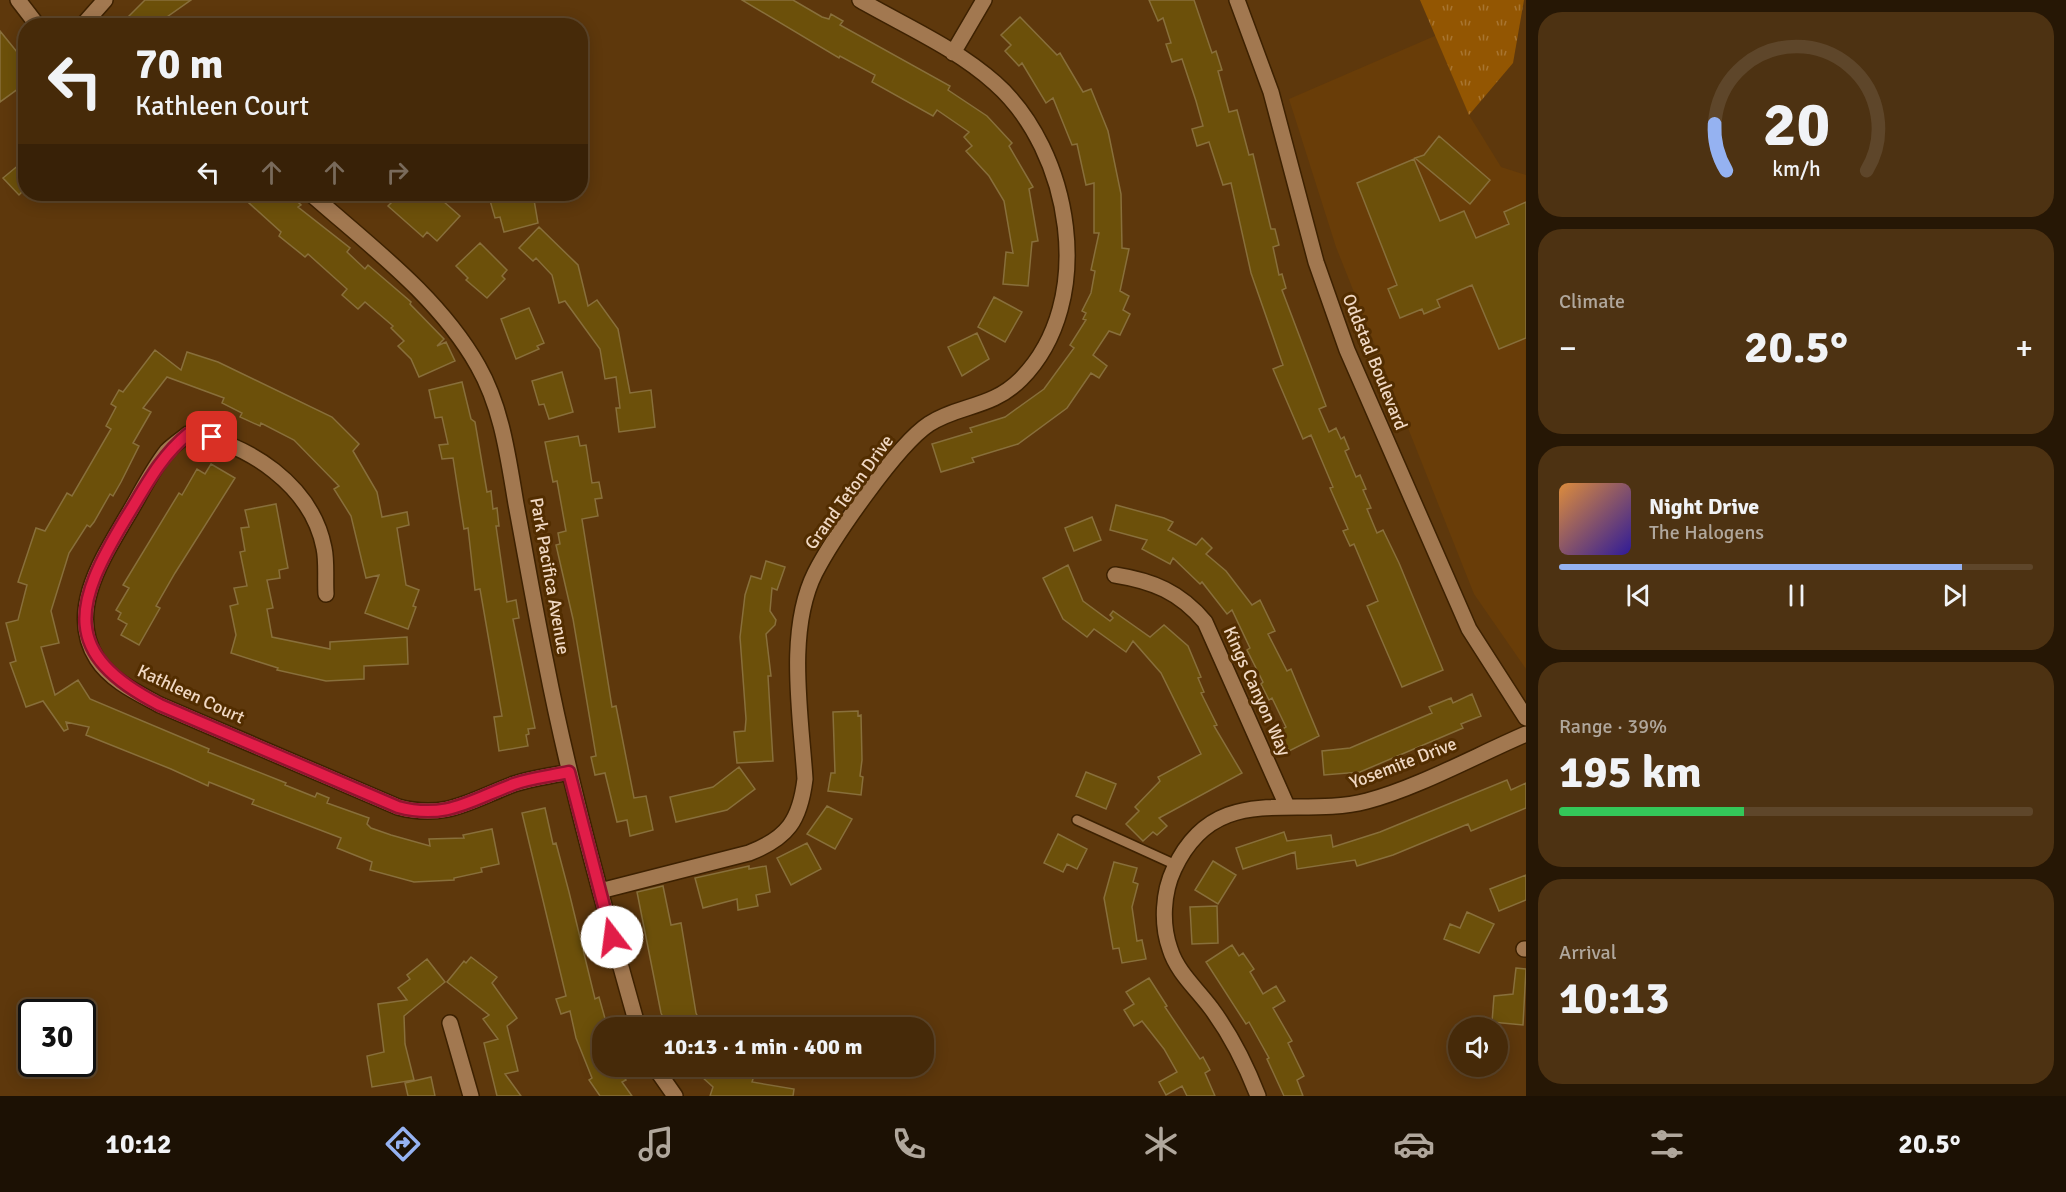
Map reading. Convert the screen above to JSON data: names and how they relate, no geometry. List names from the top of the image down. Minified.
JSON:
{"streets":{"street":["Oddstad Boulevard","Grand Teton Drive","Park Pacifica Avenue","Kings Canyon Way","Kathleen Court","Yosemite Drive"]},"crossings":[["Grand Teton Drive","Park Pacifica Avenue"],["Park Pacifica Avenue","Kathleen Court"],["Kings Canyon Way","Yosemite Drive"]],"page":{"turn":["70 m","Kathleen Court"],"tile":["Climate",["Range · 39%","195 km"],["Arrival","10:13"]],"heat":["−","20.5°","+"],"song":["Night Drive","The Halogens"],"limit":"30","trip":"10:13 · 1 min · 400 m","tabs":["10:12","20.5°"],"gauge":["20","km/h"]}}
